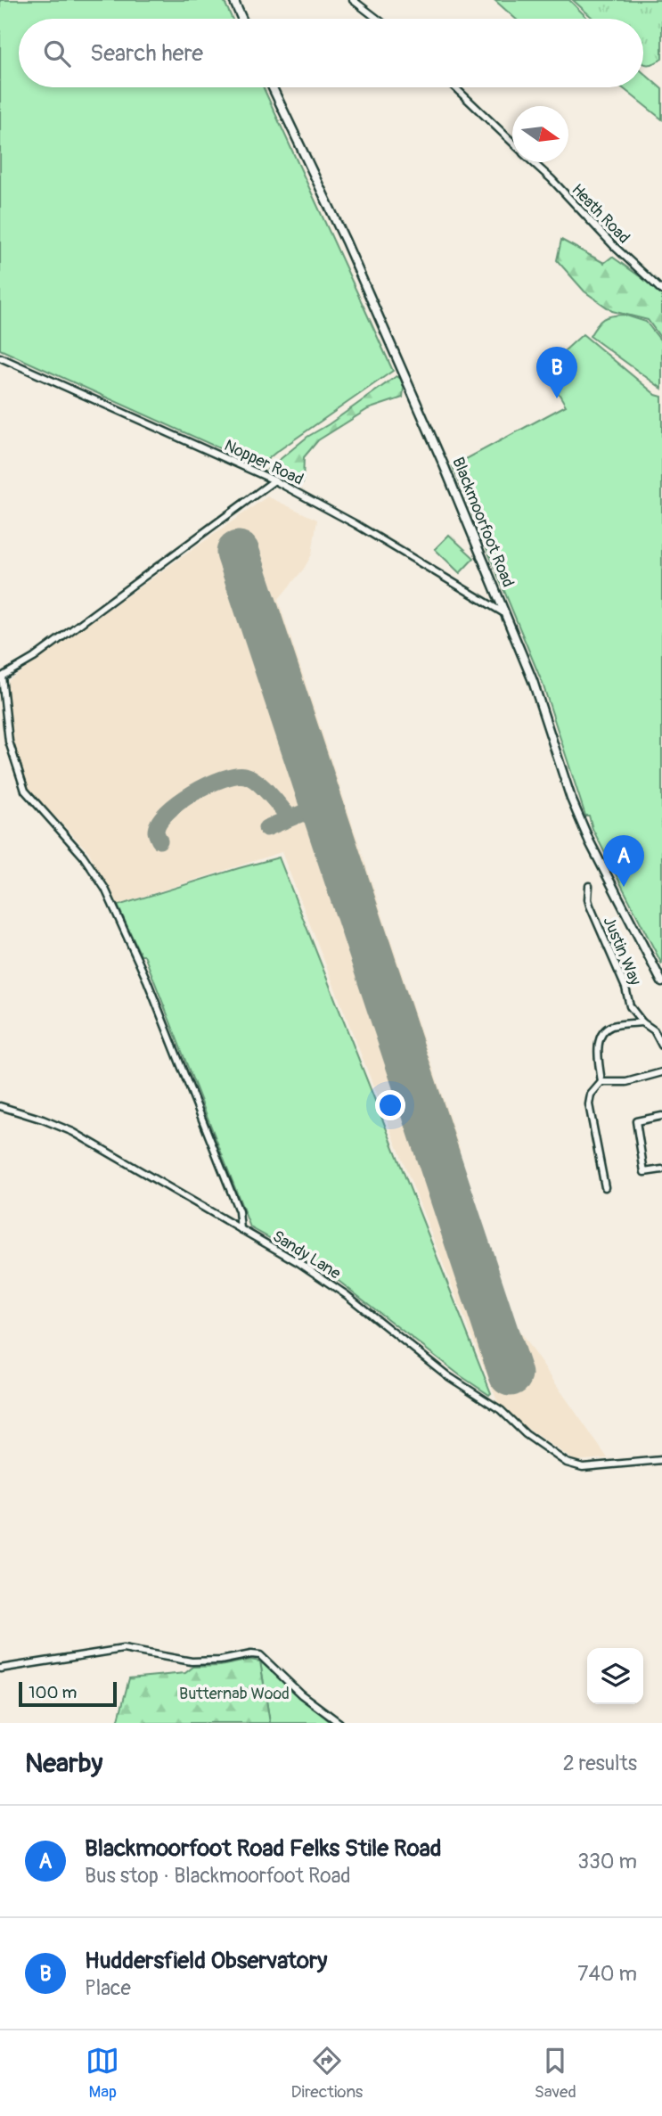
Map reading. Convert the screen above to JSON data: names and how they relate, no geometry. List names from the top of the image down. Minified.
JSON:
{"streets":{"street":["Heath Road","Nopper Road","Blackmoorfoot Road","Justin Way","Sandy Lane"]},"crossings":[["Nopper Road","Blackmoorfoot Road"]],"parks":["Butternab Wood"],"scale_bar":"100 m","north":"right","page":{"search":"Search here","pins":["B","A"],"scale":"100 m","heading":["Nearby","2 results"],"list":[{"mark":"A","name":"Blackmoorfoot Road Felks Stile Road","note":"Bus stop · Blackmoorfoot Road","value":"330 m"},{"mark":"B","name":"Huddersfield Observatory","note":"Place","value":"740 m"}],"nav":["Map","Directions","Saved"]}}
